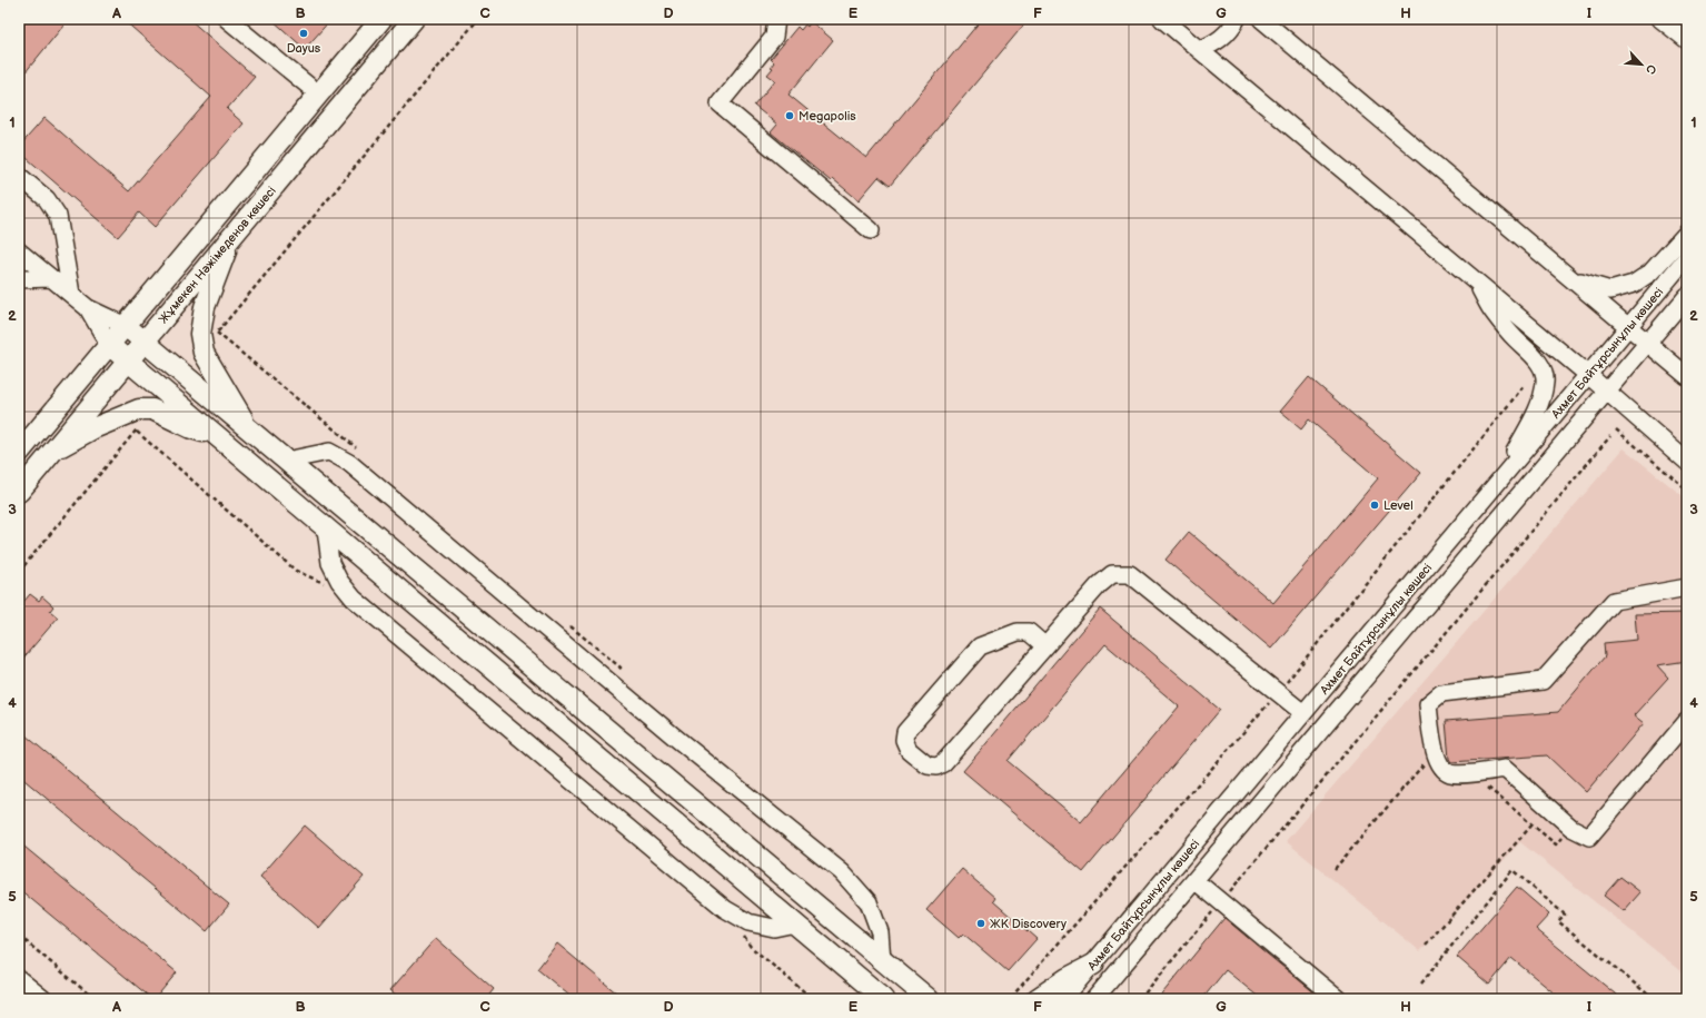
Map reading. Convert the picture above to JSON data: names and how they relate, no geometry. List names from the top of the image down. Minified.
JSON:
{"streets":{"main road":["Жұмекен Нәжімеденов көшесі"],"street":["Ахмет Байтұрсынұлы көшесі"]},"places":["Dayus","Megapolis","Level","ЖК Discovery"],"north":"bottom right","grid":{"columns":["A","B","C","D","E","F","G","H","I"],"rows":["1","2","3","4","5"]}}
